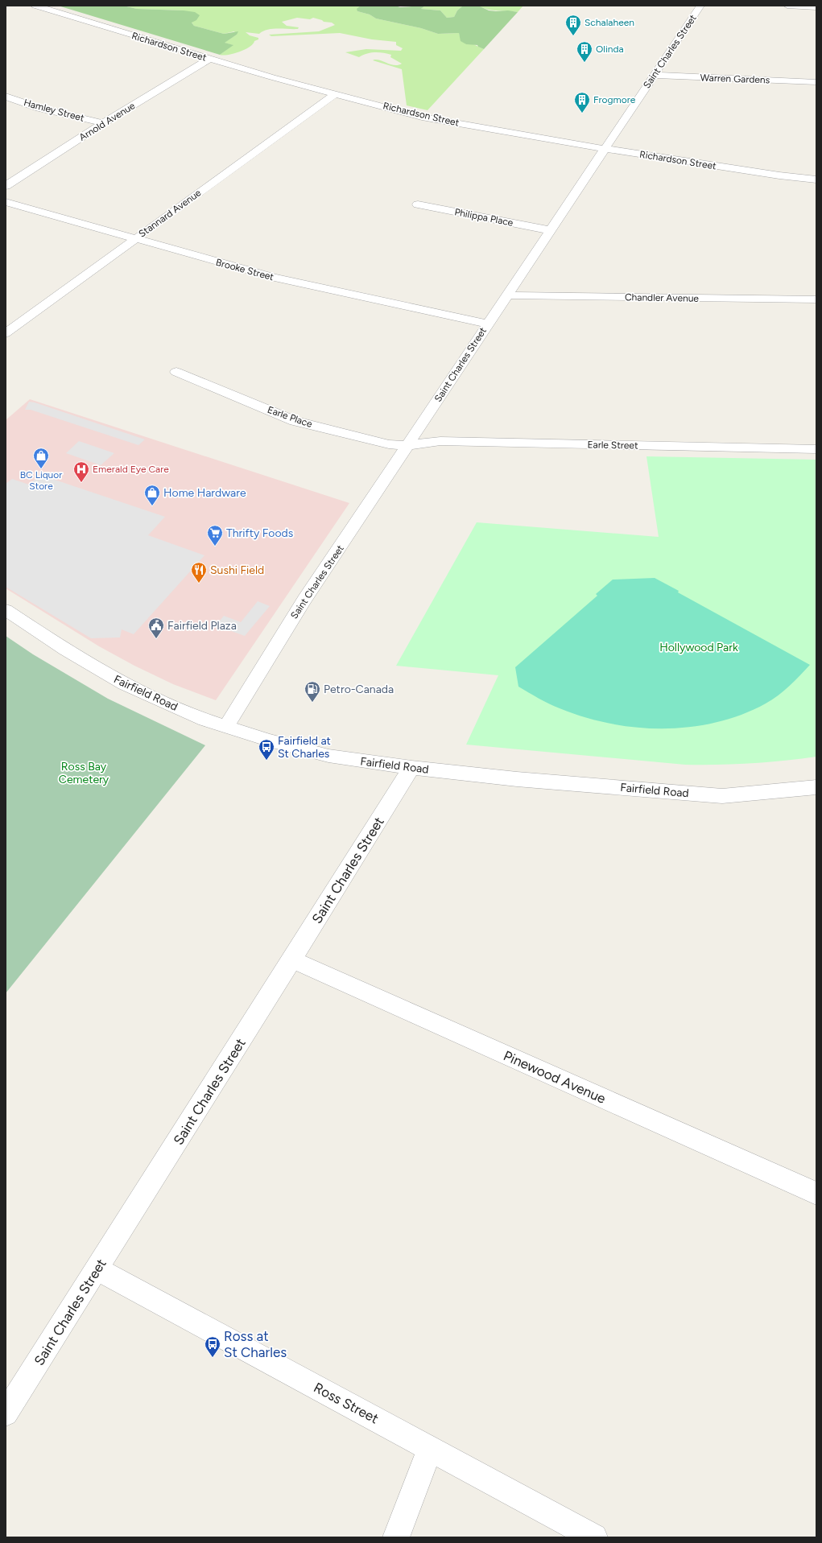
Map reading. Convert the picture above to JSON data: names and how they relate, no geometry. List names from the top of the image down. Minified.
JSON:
{"streets":{"street":["Richardson Street","Saint Charles Street","Warren Gardens","Hamley Street","Arnold Avenue","Stannard Avenue","Philippa Place","Brooke Street","Chandler Avenue","Earle Place","Earle Street","Fairfield Road","Pinewood Avenue","Ross Street"]},"crossings":[["Richardson Street","Saint Charles Street"],["Richardson Street","Arnold Avenue"],["Richardson Street","Stannard Avenue"],["Saint Charles Street","Warren Gardens"],["Saint Charles Street","Philippa Place"],["Saint Charles Street","Brooke Street"],["Saint Charles Street","Chandler Avenue"],["Saint Charles Street","Earle Place"],["Saint Charles Street","Earle Street"],["Saint Charles Street","Fairfield Road"],["Saint Charles Street","Pinewood Avenue"],["Saint Charles Street","Ross Street"],["Hamley Street","Arnold Avenue"],["Stannard Avenue","Brooke Street"],["Earle Place","Earle Street"]],"parks":["Hollywood Park","Ross Bay Cemetery"],"places":{"building":["Schalaheen","Olinda","Frogmore"],"shop":["BC Liquor Store","Home Hardware"],"hospital":["Emerald Eye Care"],"supermarket":["Thrifty Foods"],"restaurant":["Sushi Field"],"public building":["Fairfield Plaza"],"fuel station":["Petro-Canada"],"bus stop":["Fairfield at St Charles","Ross at St Charles"]}}
